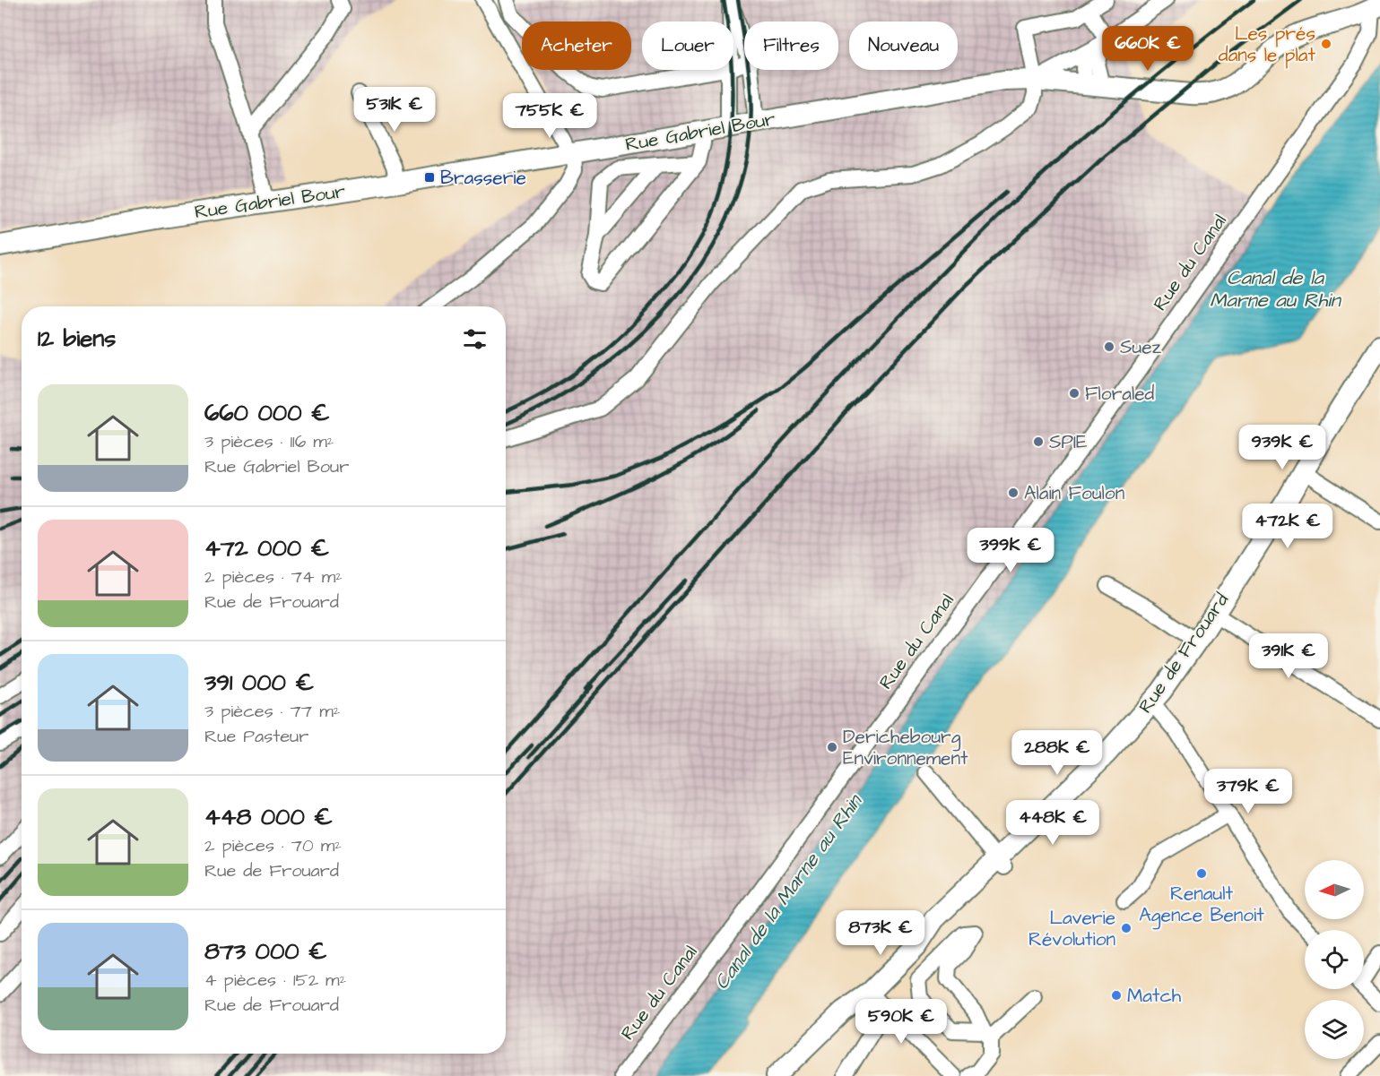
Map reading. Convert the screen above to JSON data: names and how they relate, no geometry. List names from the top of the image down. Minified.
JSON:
{"streets":{"main road":["Rue Gabriel Bour","Rue de Frouard"],"street":["Rue du Canal"]},"crossings":[["Rue Gabriel Bour","Rue du Canal"]],"water":["Canal de la Marne au Rhin"],"places":{"other":["Les prés dans le plat","Suez","Floraled","SPIE","Alain Foulon","Derichebourg Environnement","Renault Agence Benoit","Laverie Révolution","Match"],"transit":["Brasserie"]},"north":"left","page":{"chip":["Acheter","Louer","Filtres","Nouveau"],"price":["660K €","531K €","755K €","939K €","472K €","399K €","391K €","288K €","379K €","448K €","873K €","590K €"],"heading":"12 biens","list":[{"name":"660 000 €","note":"3 pièces · 116 m² · Rue Gabriel Bour"},{"name":"472 000 €","note":"2 pièces · 74 m² · Rue de Frouard"},{"name":"391 000 €","note":"3 pièces · 77 m² · Rue Pasteur"},{"name":"448 000 €","note":"2 pièces · 70 m² · Rue de Frouard"},{"name":"873 000 €","note":"4 pièces · 152 m² · Rue de Frouard"}]}}
